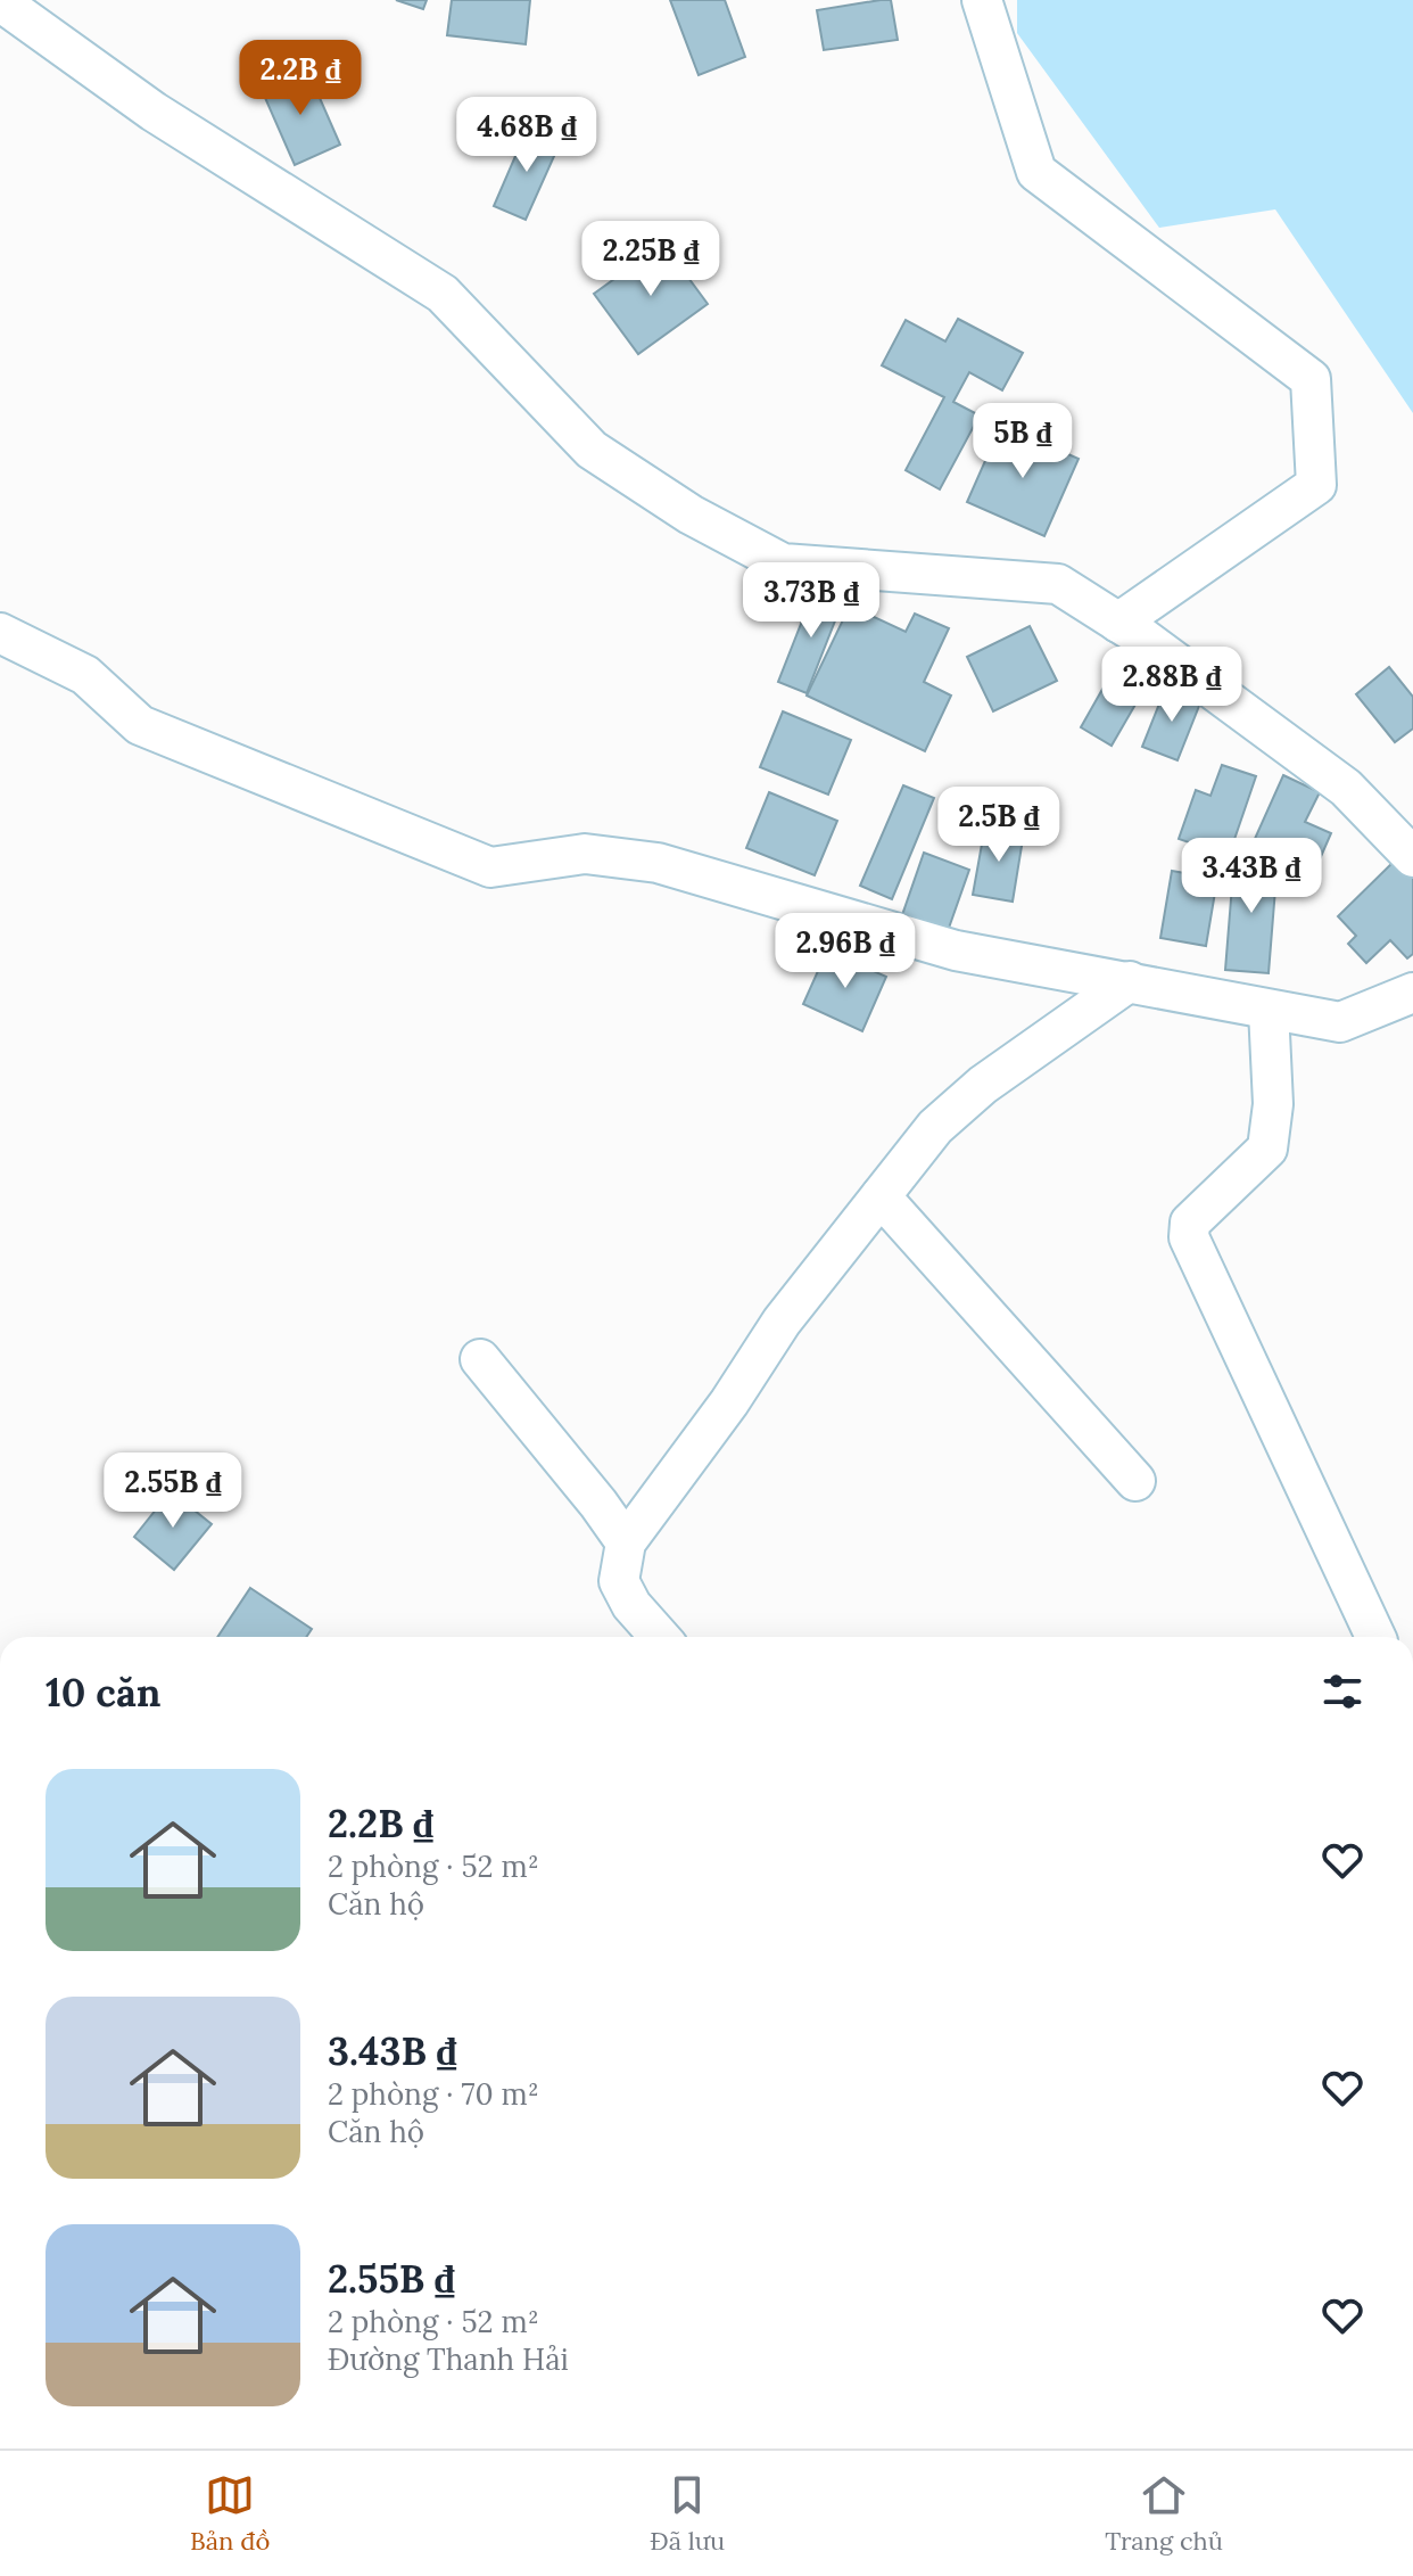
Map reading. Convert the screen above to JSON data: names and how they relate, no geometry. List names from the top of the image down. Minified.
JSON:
{"page":{"price":["2.2B ₫","4.68B ₫","2.25B ₫","5B ₫","3.73B ₫","2.88B ₫","2.5B ₫","3.43B ₫","2.96B ₫","2.55B ₫"],"heading":"10 căn","list":[{"name":"2.2B ₫","note":"2 phòng · 52 m² · Căn hộ"},{"name":"3.43B ₫","note":"2 phòng · 70 m² · Căn hộ"},{"name":"2.55B ₫","note":"2 phòng · 52 m² · Đường Thanh Hải"}],"tabs":["Bản đồ","Đã lưu","Trang chủ"]}}
